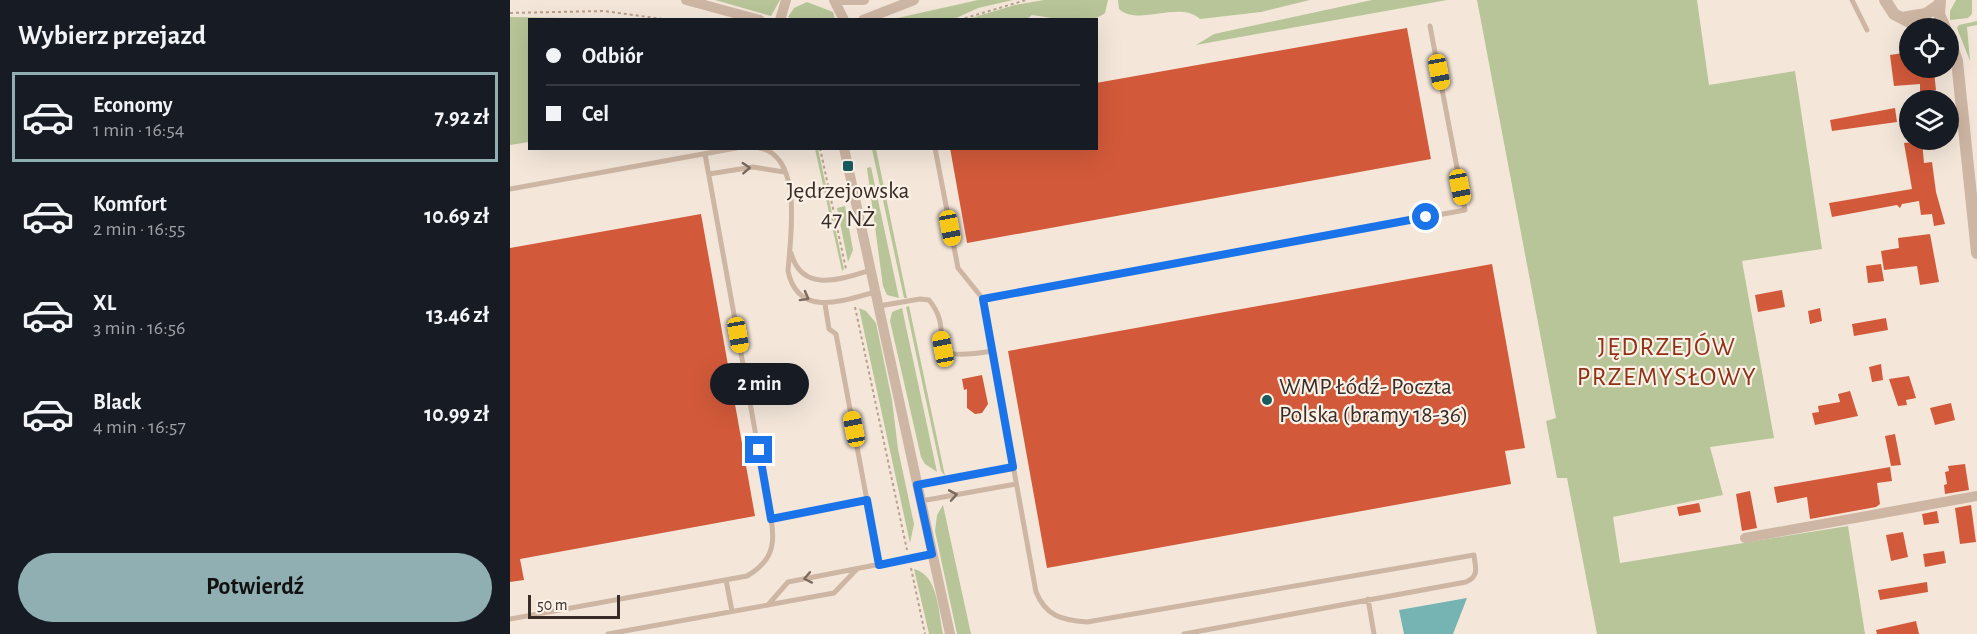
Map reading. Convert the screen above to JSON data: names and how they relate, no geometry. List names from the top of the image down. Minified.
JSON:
{"districts":["JĘDRZEJÓW PRZEMYSŁOWY"],"places":{"transit":["Jędrzejowska 47 NŻ"],"other":["WMP Łódź- Poczta Polska (bramy 18-36)"]},"scale_bar":"50 m","page":{"heading":"Wybierz przejazd","banner":["Odbiór","Cel"],"list":[{"name":"Economy","note":"1 min · 16:54","value":"7.92 zł"},{"name":"Komfort","note":"2 min · 16:55","value":"10.69 zł"},{"name":"XL","note":"3 min · 16:56","value":"13.46 zł"},{"name":"Black","note":"4 min · 16:57","value":"10.99 zł"}],"bubble":"2 min","buttons":"Potwierdź","scale":"50 m"}}
